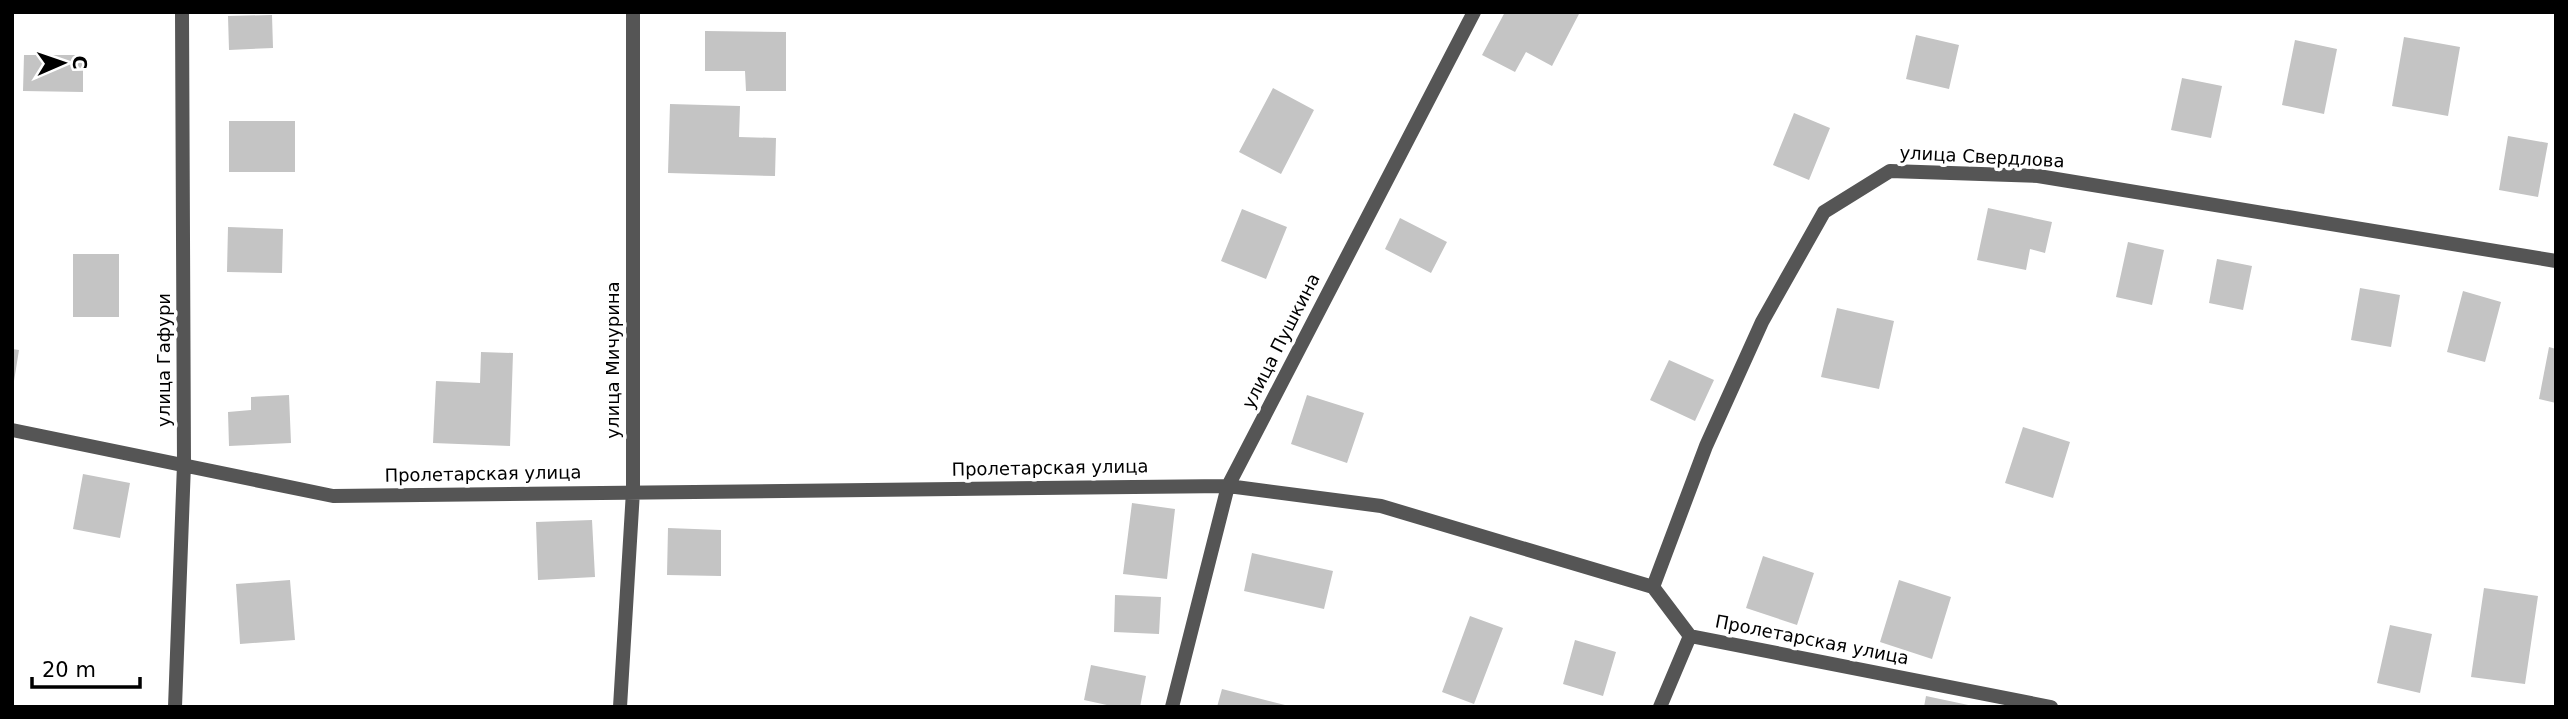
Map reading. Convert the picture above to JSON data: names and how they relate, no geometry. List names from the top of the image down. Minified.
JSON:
{"streets":{"street":["улица Свердлова","улица Пушкина","улица Гафури","улица Мичурина","Пролетарская улица"]},"crossings":[["улица Свердлова","Пролетарская улица"],["улица Пушкина","Пролетарская улица"],["улица Гафури","Пролетарская улица"],["улица Мичурина","Пролетарская улица"]],"scale_bar":"20 m","north":"right"}
